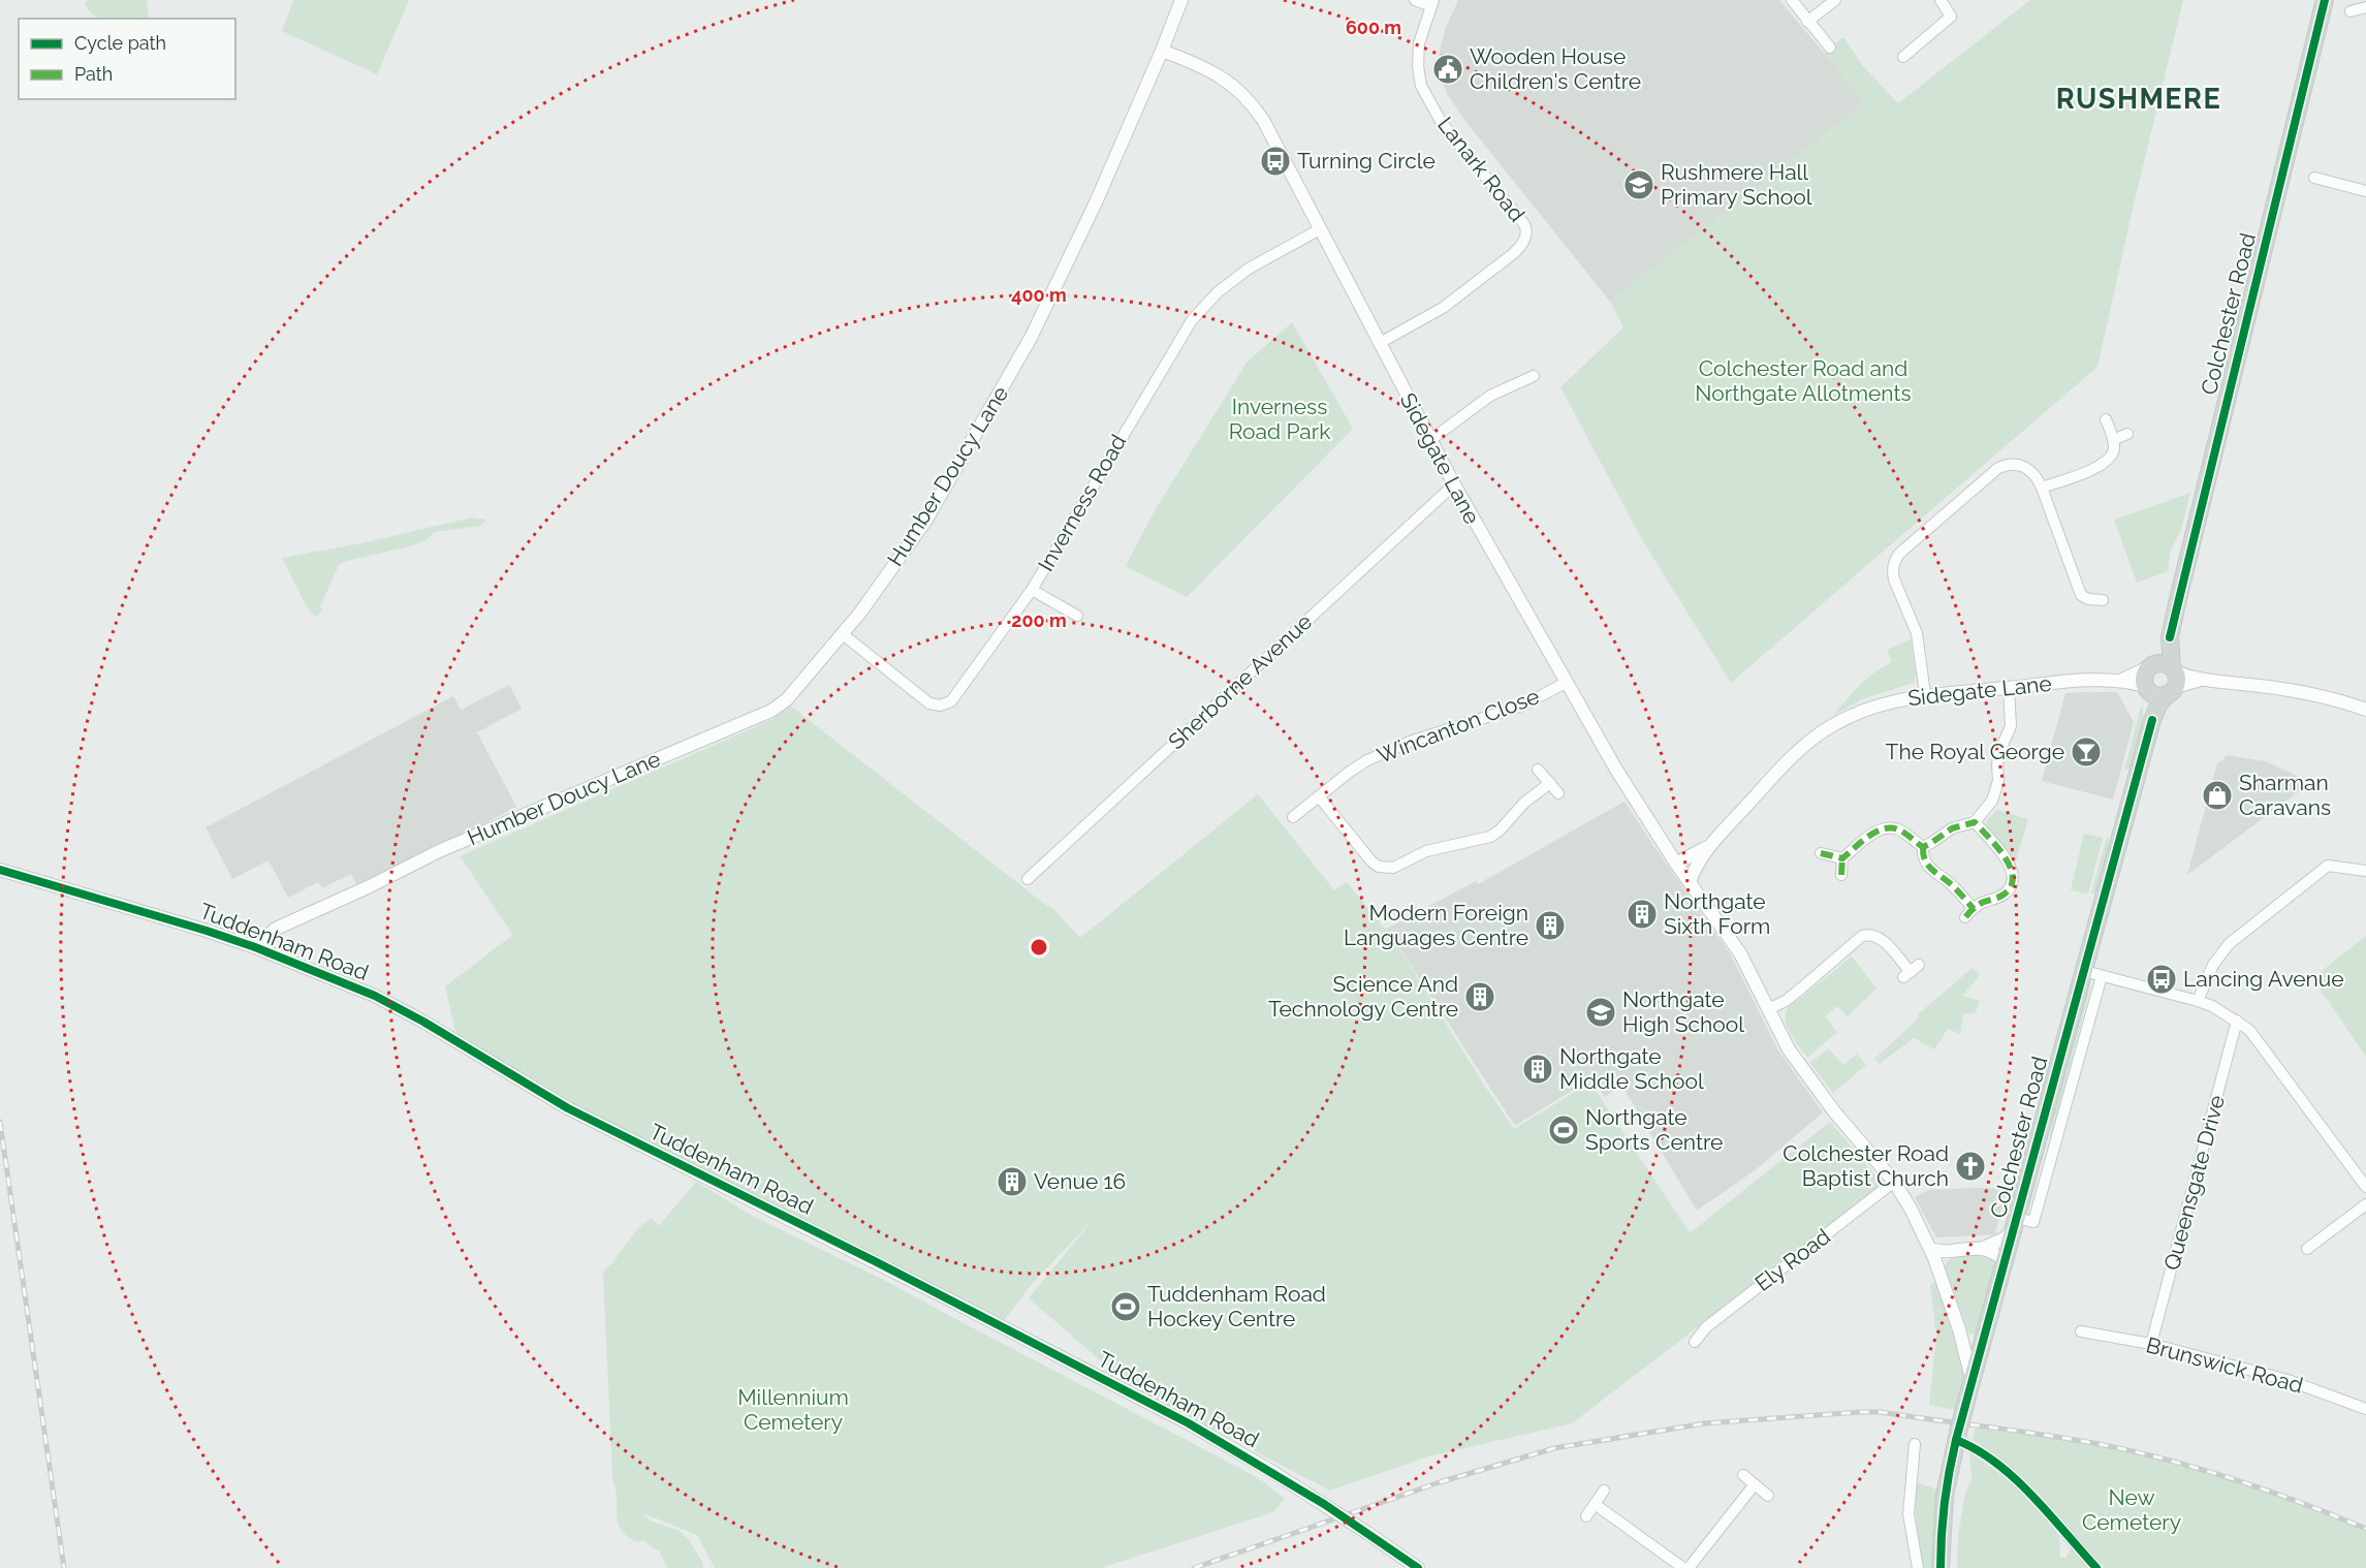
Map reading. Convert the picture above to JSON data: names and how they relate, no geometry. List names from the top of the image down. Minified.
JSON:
{"streets":{"main road":["Colchester Road"],"street":["Lanark Road","Sidegate Lane","Humber Doucy Lane","Inverness Road","Sherborne Avenue","Wincanton Close","Tuddenham Road","Queensgate Drive","Ely Road","Brunswick Road"]},"crossings":[["Lanark Road","Sidegate Lane"],["Colchester Road","Sidegate Lane"],["Sidegate Lane","Humber Doucy Lane"],["Sidegate Lane","Inverness Road"],["Sidegate Lane","Sherborne Avenue"],["Sidegate Lane","Wincanton Close"],["Humber Doucy Lane","Inverness Road"],["Humber Doucy Lane","Tuddenham Road"],["Queensgate Drive","Brunswick Road"]],"districts":["RUSHMERE"],"parks":["Colchester Road and Northgate Allotments","Inverness Road Park","Millennium Cemetery","New Cemetery"],"places":{"public building":["Wooden House Children's Centre"],"bus stop":["Turning Circle","Lancing Avenue"],"school or university":["Rushmere Hall Primary School","Northgate High School"],"bar":["The Royal George"],"shop":["Sharman Caravans"],"building":["Northgate Sixth Form","Modern Foreign Languages Centre","Science And Technology Centre","Northgate Middle School","Venue 16"],"sports":["Northgate Sports Centre","Tuddenham Road Hockey Centre"],"church":["Colchester Road Baptist Church"]},"legend":["Cycle path","Path"],"rings":["600 m","400 m","200 m"]}
